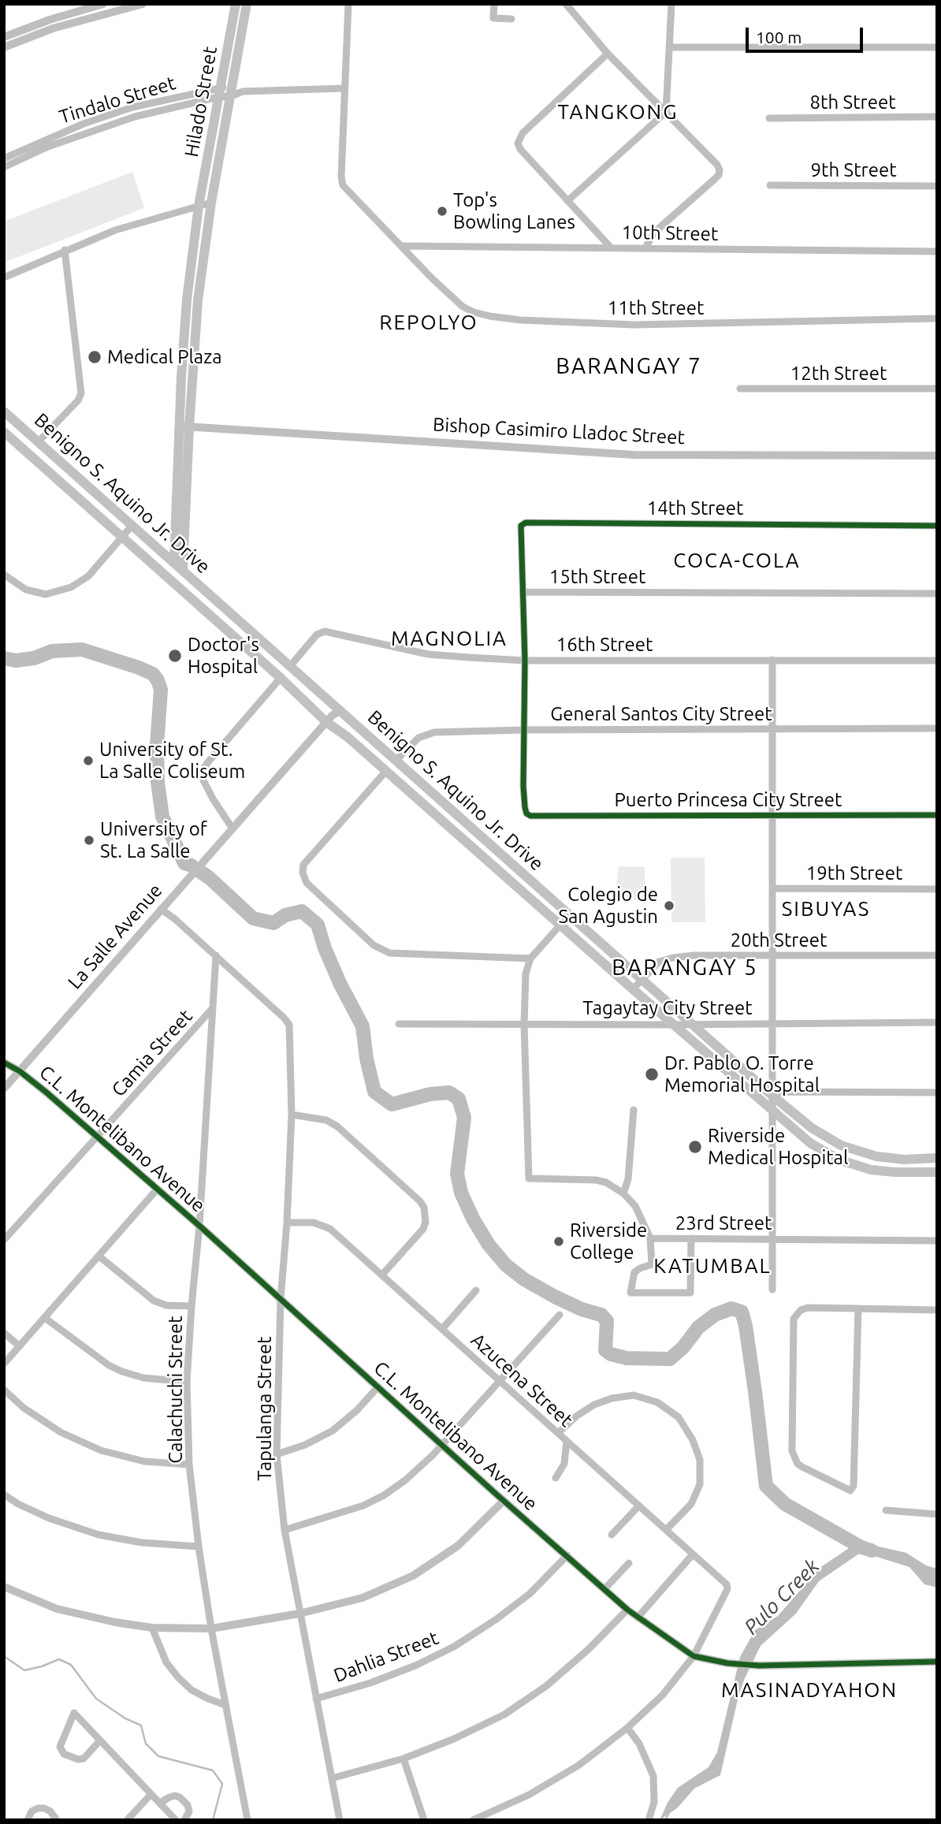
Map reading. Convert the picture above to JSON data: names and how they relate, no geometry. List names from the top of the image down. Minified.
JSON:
{"streets":{"main road":["Hilado Street","Benigno S. Aquino Jr. Drive"],"street":["Tindalo Street","8th Street","9th Street","10th Street","11th Street","12th Street","Bishop Casimiro Lladoc Street","14th Street","15th Street","16th Street","General Santos City Street","Puerto Princesa City Street","19th Street","La Salle Avenue","20th Street","Tagaytay City Street","Camia Street","C.L. Montelibano Avenue","23rd Street","Azucena Street","Calachuchi Street","Tapulanga Street","Dahlia Street"]},"crossings":[["Tindalo Street","Hilado Street"],["Tindalo Street","11th Street"],["Hilado Street","Bishop Casimiro Lladoc Street"],["10th Street","11th Street"],["Benigno S. Aquino Jr. Drive","16th Street"],["Benigno S. Aquino Jr. Drive","General Santos City Street"],["Benigno S. Aquino Jr. Drive","La Salle Avenue"],["Benigno S. Aquino Jr. Drive","20th Street"],["Benigno S. Aquino Jr. Drive","Tagaytay City Street"],["14th Street","15th Street"],["General Santos City Street","Puerto Princesa City Street"],["La Salle Avenue","C.L. Montelibano Avenue"],["Tagaytay City Street","23rd Street"],["Camia Street","C.L. Montelibano Avenue"],["Camia Street","Calachuchi Street"],["C.L. Montelibano Avenue","Azucena Street"],["C.L. Montelibano Avenue","Calachuchi Street"],["C.L. Montelibano Avenue","Tapulanga Street"],["C.L. Montelibano Avenue","Dahlia Street"],["Azucena Street","Tapulanga Street"],["Calachuchi Street","Tapulanga Street"],["Tapulanga Street","Dahlia Street"]],"districts":["TANGKONG","REPOLYO","BARANGAY 7","COCA-COLA","MAGNOLIA","SIBUYAS","BARANGAY 5","KATUMBAL","MASINADYAHON"],"water":["Pulo Creek"],"places":["Top's Bowling Lanes","Medical Plaza","Doctor's Hospital","University of St. La Salle Coliseum","University of St. La Salle","Colegio de San Agustin","Dr. Pablo O. Torre Memorial Hospital","Riverside Medical Hospital","Riverside College"],"scale_bar":"100 m"}
